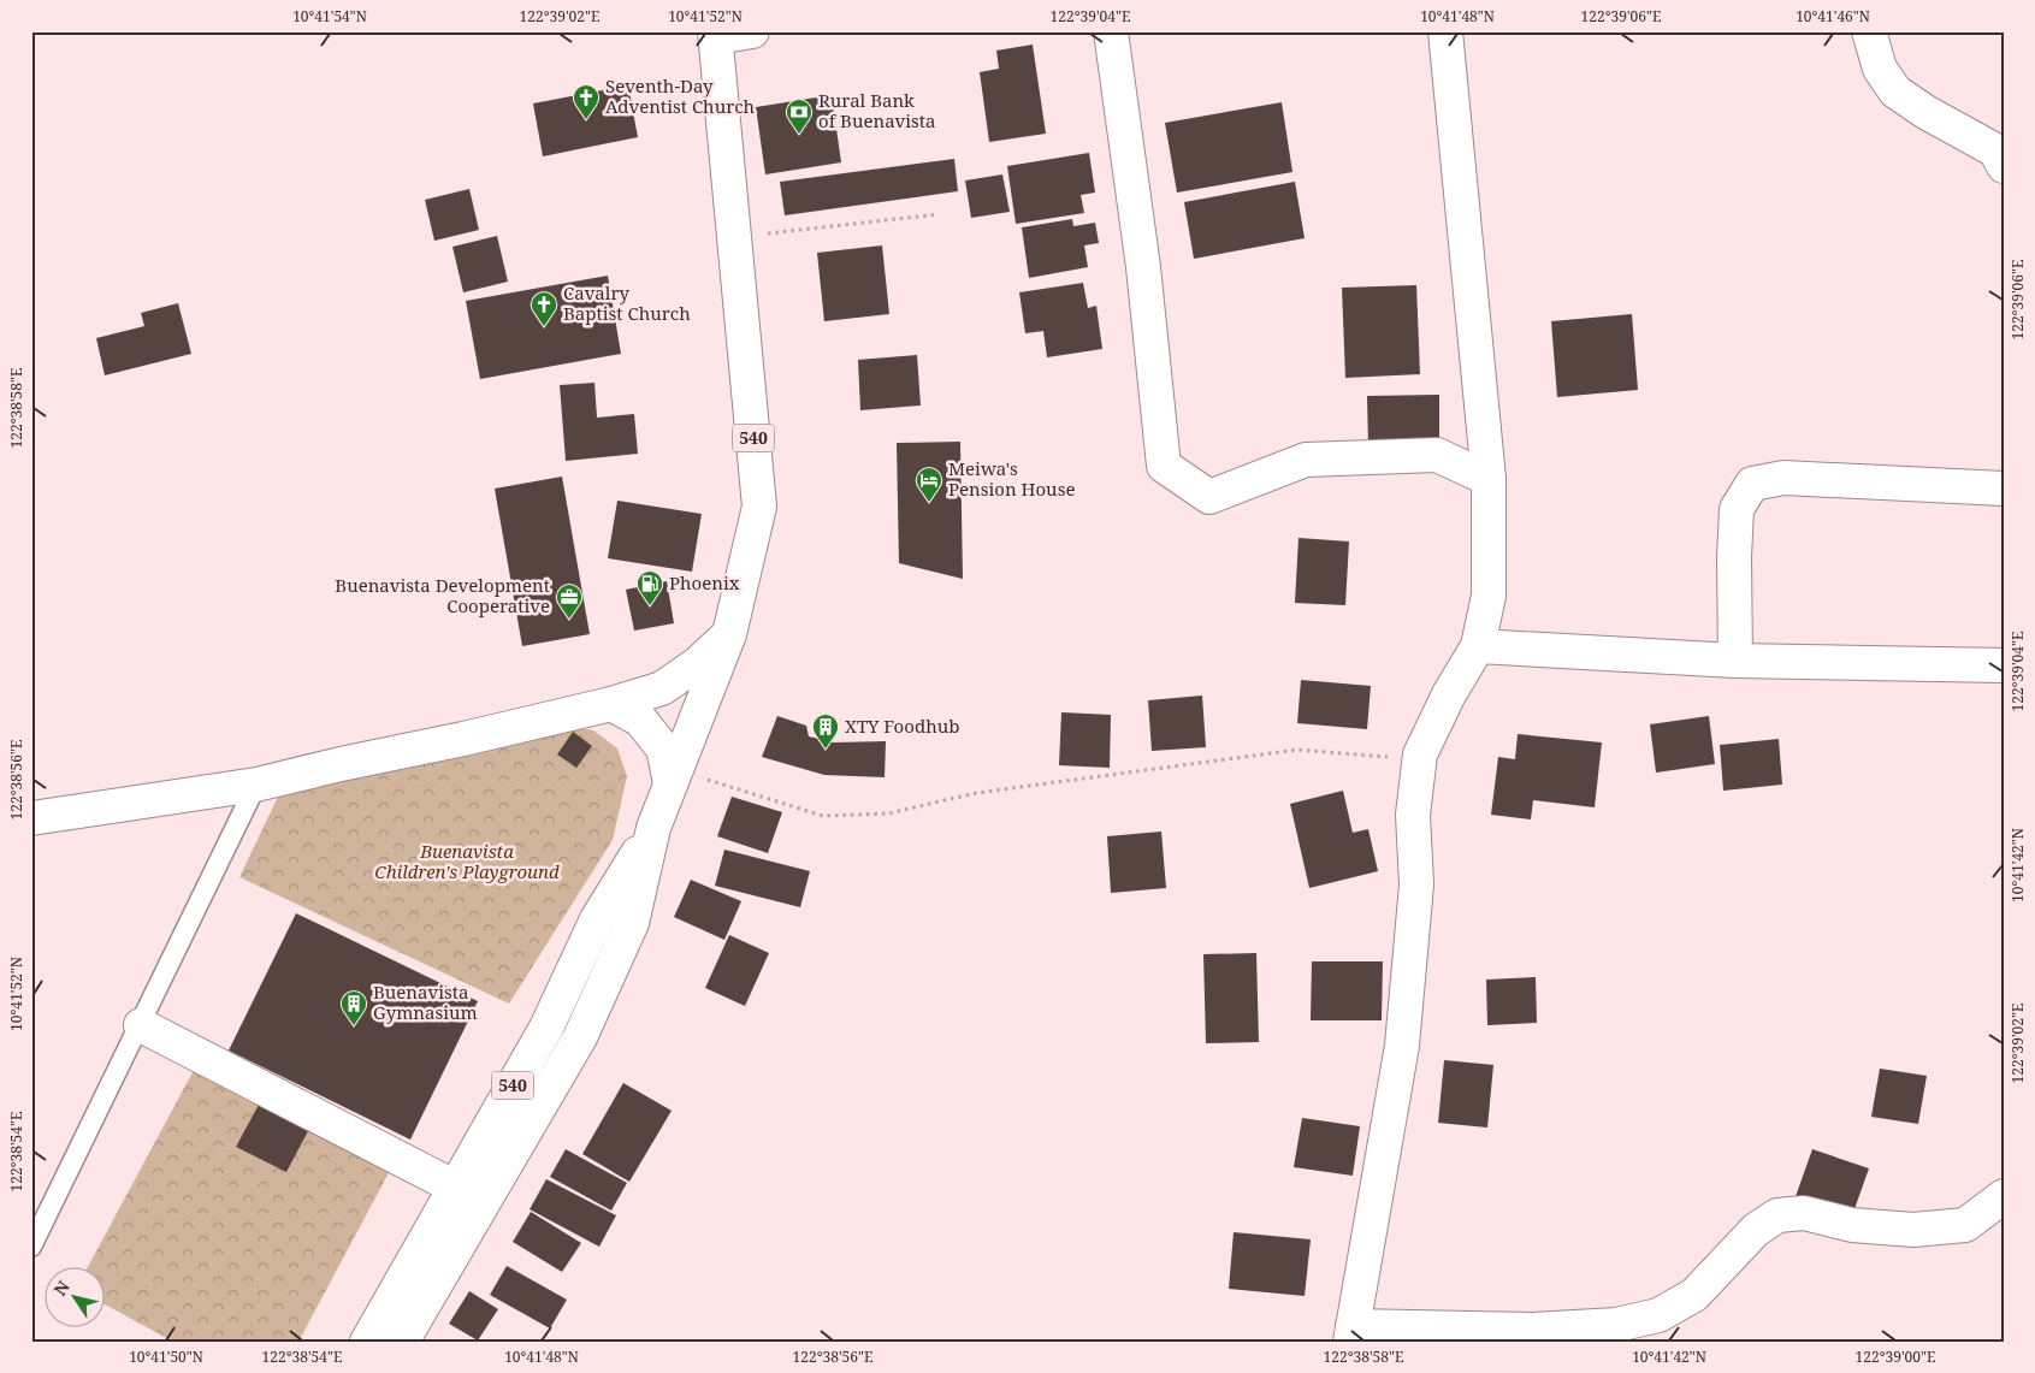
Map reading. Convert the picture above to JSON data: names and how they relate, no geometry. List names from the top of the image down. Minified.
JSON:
{"streets":{"street":["540"]},"parks":["Buenavista Children's Playground"],"places":{"church":["Seventh-Day Adventist Church","Cavalry Baptist Church"],"bank":["Rural Bank of Buenavista"],"hotel":["Meiwa's Pension House"],"fuel station":["Phoenix"],"office":["Buenavista Development Cooperative"],"building":["XTY Foodhub","Buenavista Gymnasium"]},"north":"top left","coordinates":["10°41'54\"N","122°39'02\"E","10°41'52\"N","122°39'04\"E","10°41'48\"N","122°39'06\"E","10°41'46\"N","122°38'58\"E","122°38'56\"E","10°41'42\"N","122°38'54\"E","10°41'50\"N","122°39'00\"E"]}
